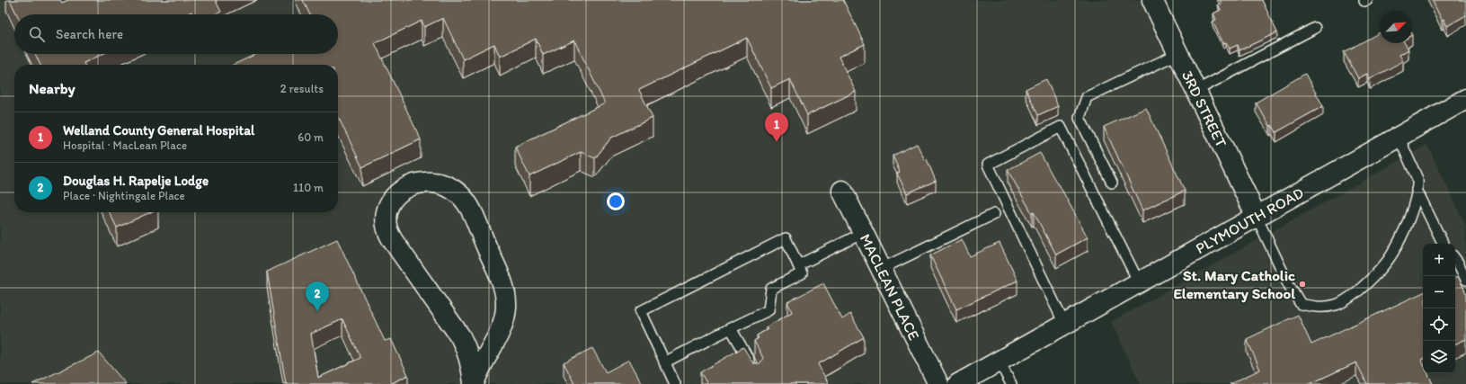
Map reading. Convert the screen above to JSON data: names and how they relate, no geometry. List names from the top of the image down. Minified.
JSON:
{"streets":{"street":["3RD STREET","PLYMOUTH ROAD","MACLEAN PLACE"]},"crossings":[["3RD STREET","PLYMOUTH ROAD"]],"places":["St. Mary Catholic Elementary School"],"north":"top right","page":{"search":"Search here","heading":["Nearby","2 results"],"list":[{"mark":"1","name":"Welland County General Hospital","note":"Hospital · MacLean Place","value":"60 m"},{"mark":"2","name":"Douglas H. Rapelje Lodge","note":"Place · Nightingale Place","value":"110 m"}],"pins":["1","2"],"map_buttons":["+","−"]}}
